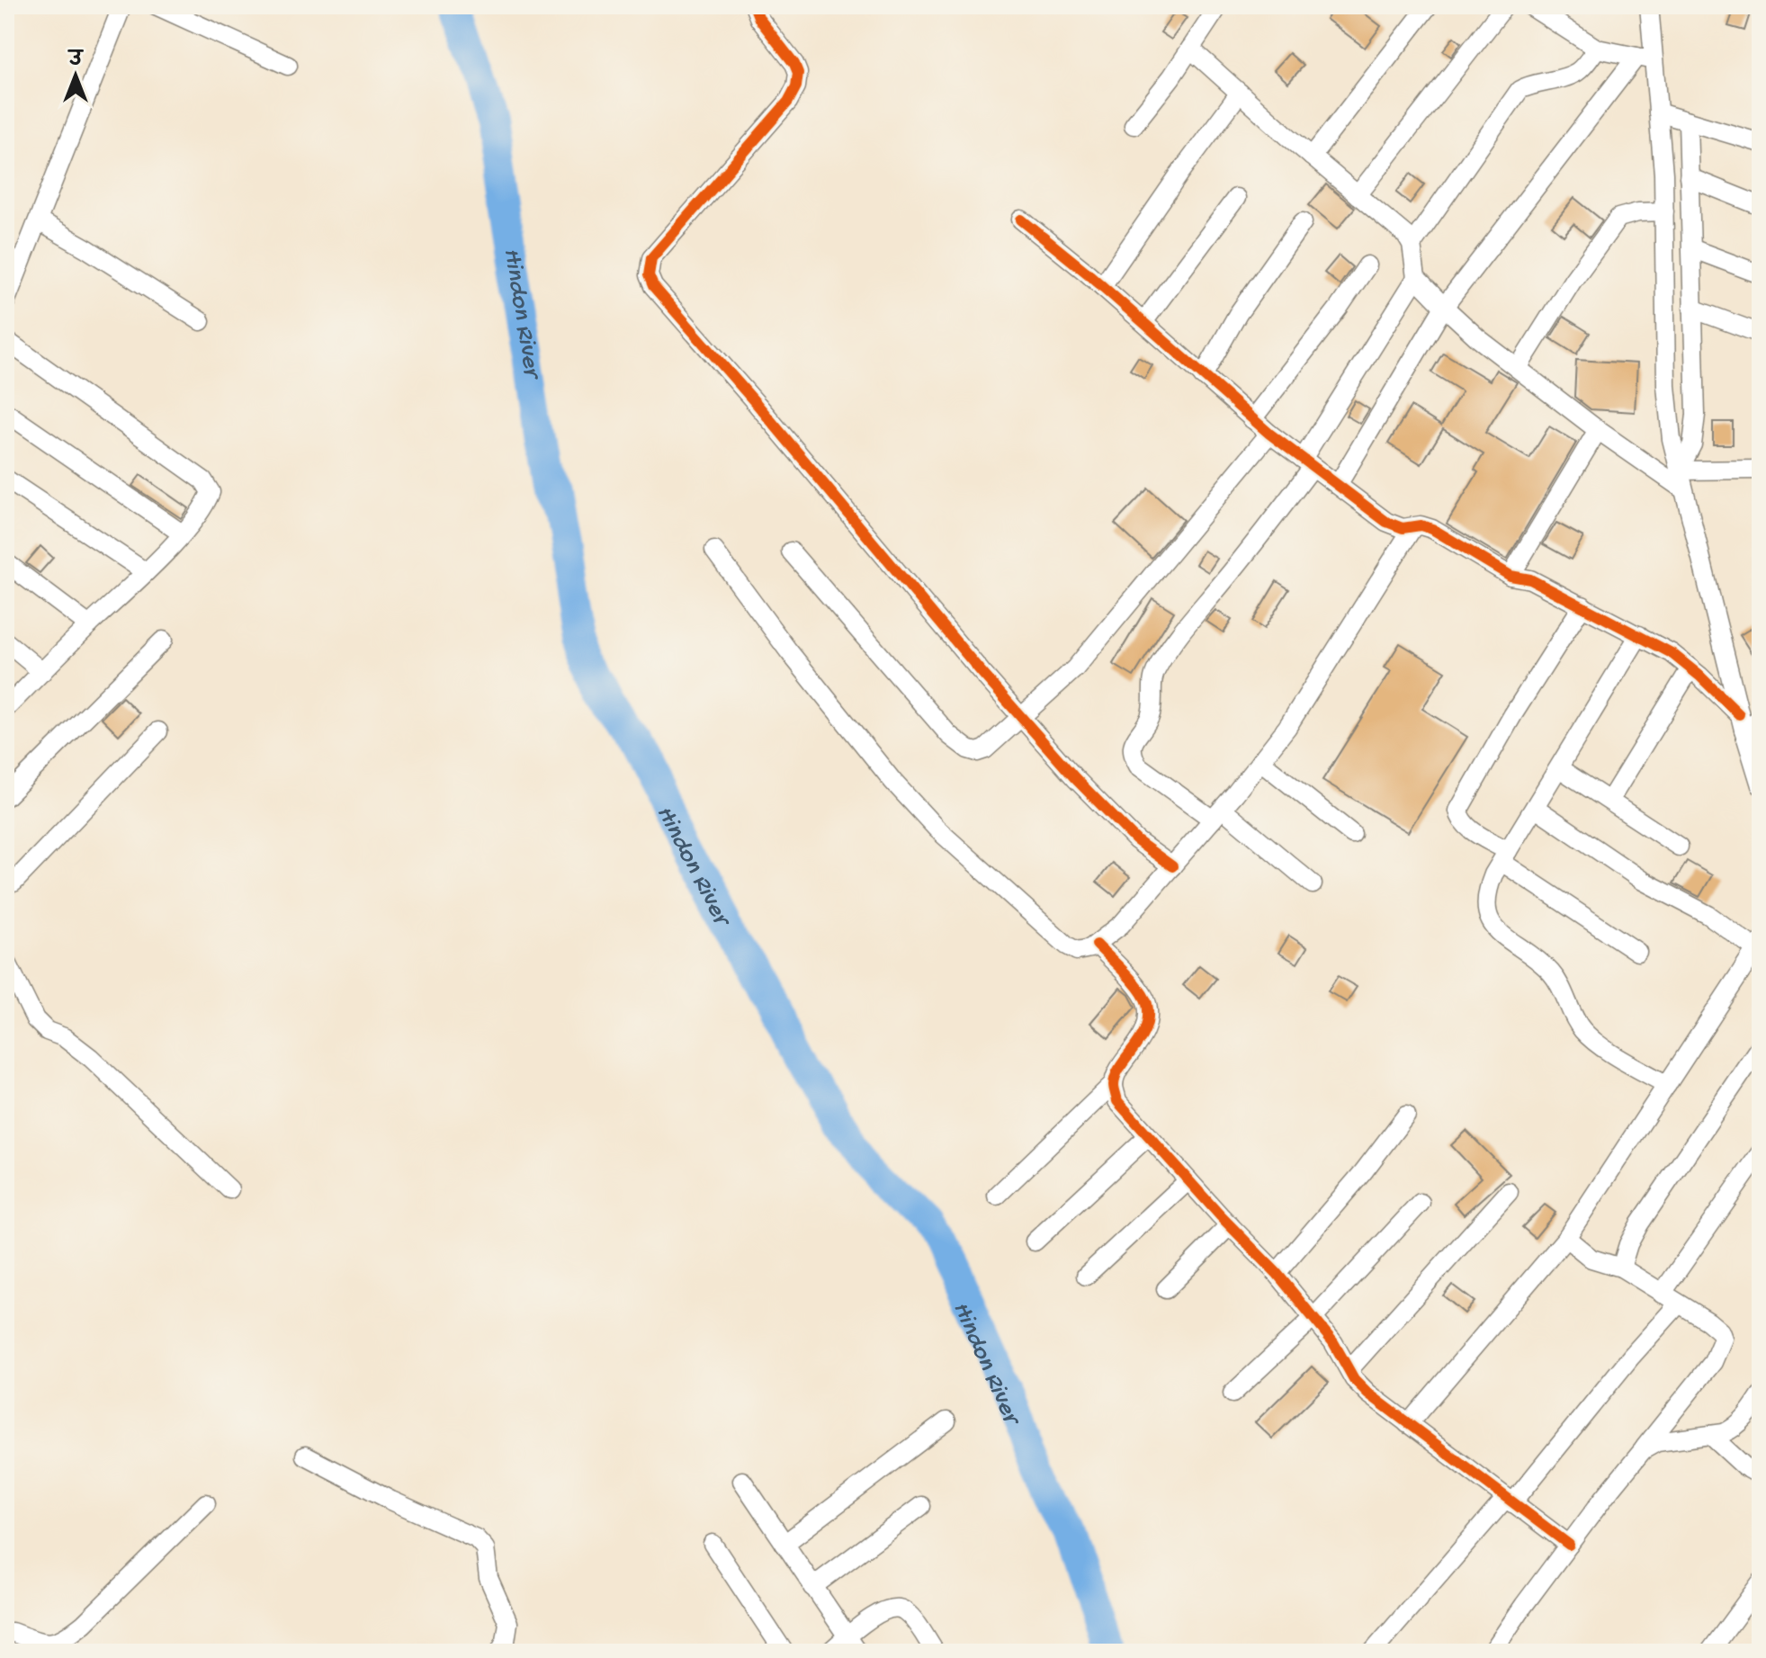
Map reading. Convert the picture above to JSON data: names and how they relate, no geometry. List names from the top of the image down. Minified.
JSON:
{"water":["Hindon River"],"north":"top"}
